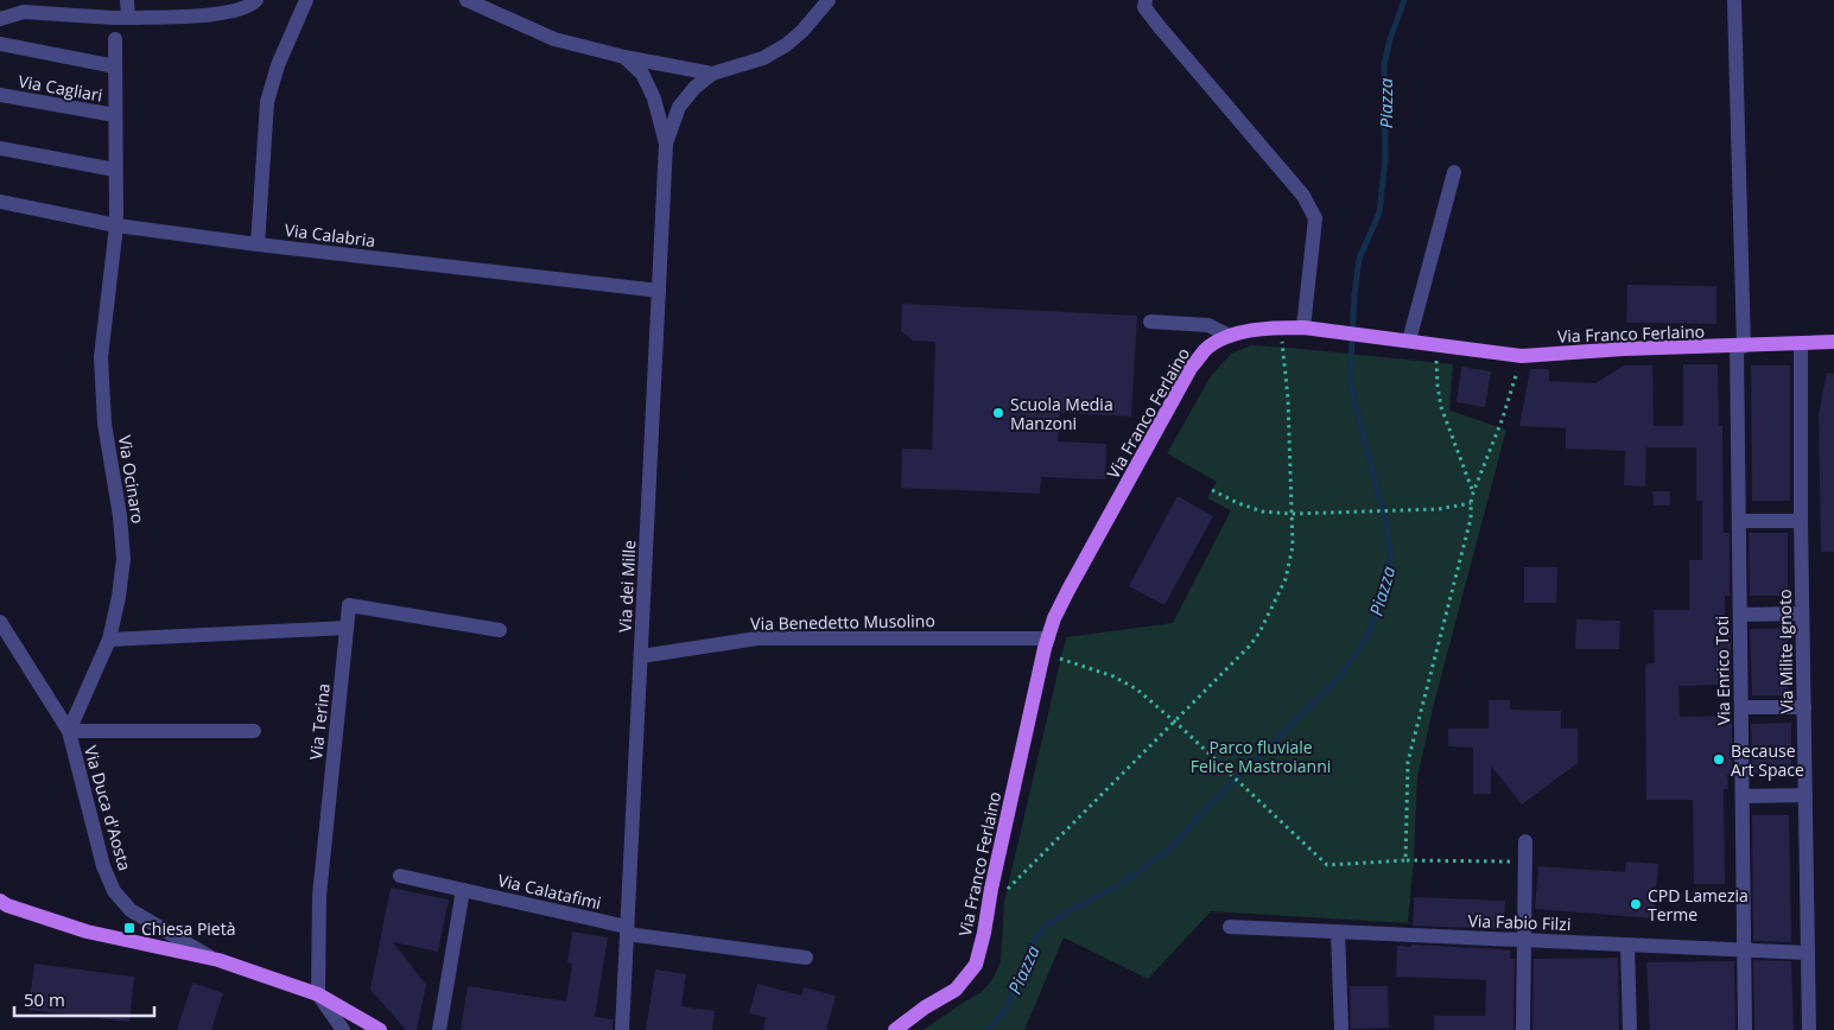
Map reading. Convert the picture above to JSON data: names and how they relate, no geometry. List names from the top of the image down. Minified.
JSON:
{"streets":{"main road":["Via Franco Ferlaino","Via Duca d'Aosta"],"street":["Via Cagliari","Via Calabria","Via Ocinaro","Via dei Mille","Via Benedetto Musolino","Via Milite Ignoto","Via Enrico Toti","Via Terina","Via Calatafimi","Via Fabio Filzi"]},"crossings":[["Via Cagliari","Via Ocinaro"],["Via Calabria","Via Ocinaro"],["Via Calabria","Via dei Mille"],["Via Franco Ferlaino","Via Benedetto Musolino"],["Via Franco Ferlaino","Via Milite Ignoto"],["Via Franco Ferlaino","Via Enrico Toti"],["Via Ocinaro","Via Duca d'Aosta"],["Via dei Mille","Via Benedetto Musolino"],["Via dei Mille","Via Calatafimi"],["Via Milite Ignoto","Via Fabio Filzi"],["Via Enrico Toti","Via Fabio Filzi"],["Via Terina","Via Duca d'Aosta"]],"water":["Piazza"],"parks":["Parco fluviale Felice Mastroianni"],"places":{"other":["Scuola Media Manzoni","Because Art Space","CPD Lamezia Terme"],"transit":["Chiesa Pietà"]},"scale_bar":"50 m"}
